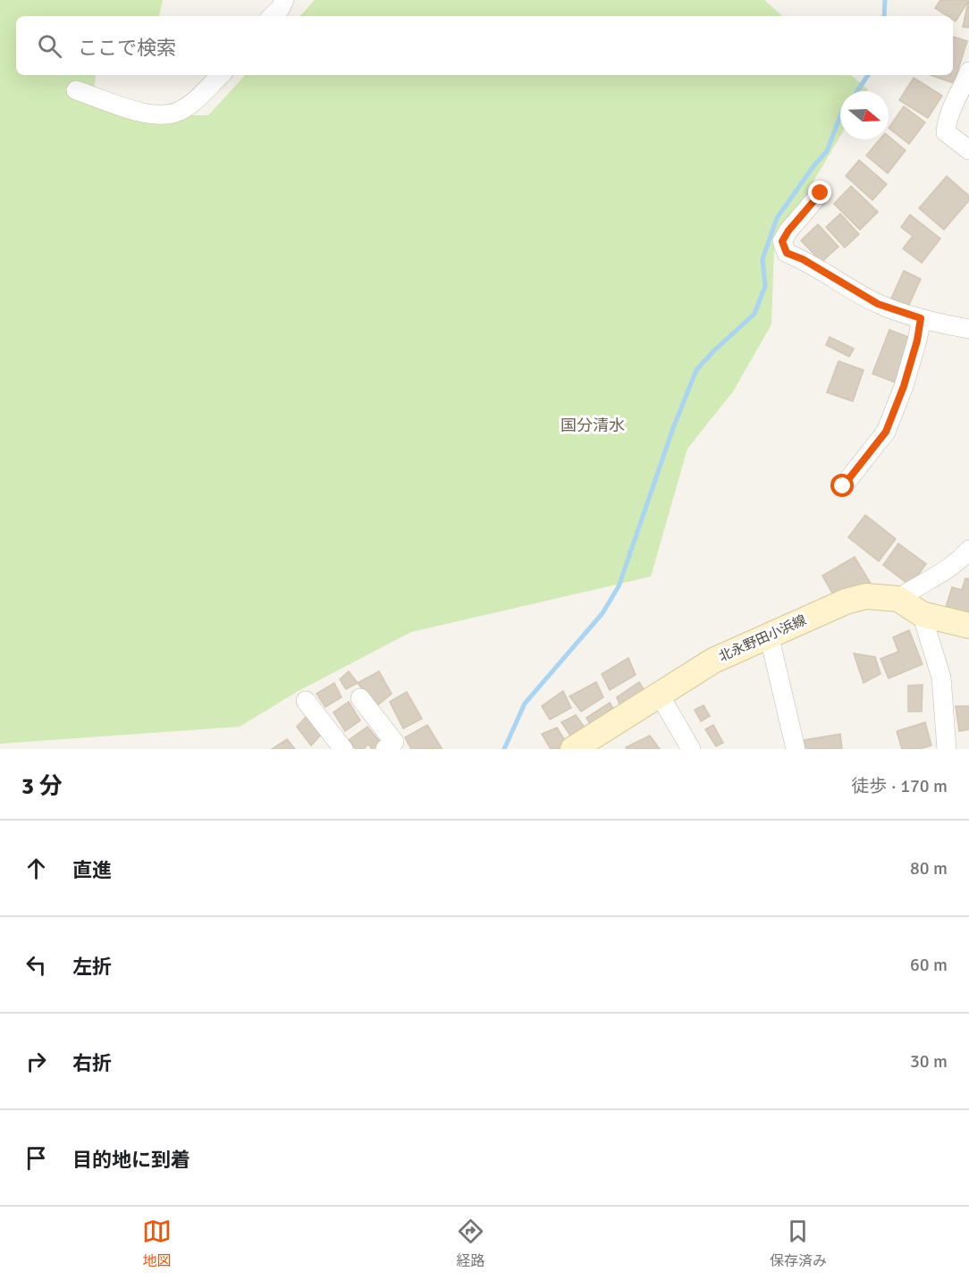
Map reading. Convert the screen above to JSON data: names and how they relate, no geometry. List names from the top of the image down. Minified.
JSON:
{"streets":{"main road":["北永野田小浜線"]},"districts":["国分清水"],"north":"right","page":{"search":"ここで検索","heading":["3 分","徒歩 · 170 m"],"list":[["直進","80 m"],["左折","60 m"],["右折","30 m"],"目的地に到着"],"nav":["地図","経路","保存済み"]}}
